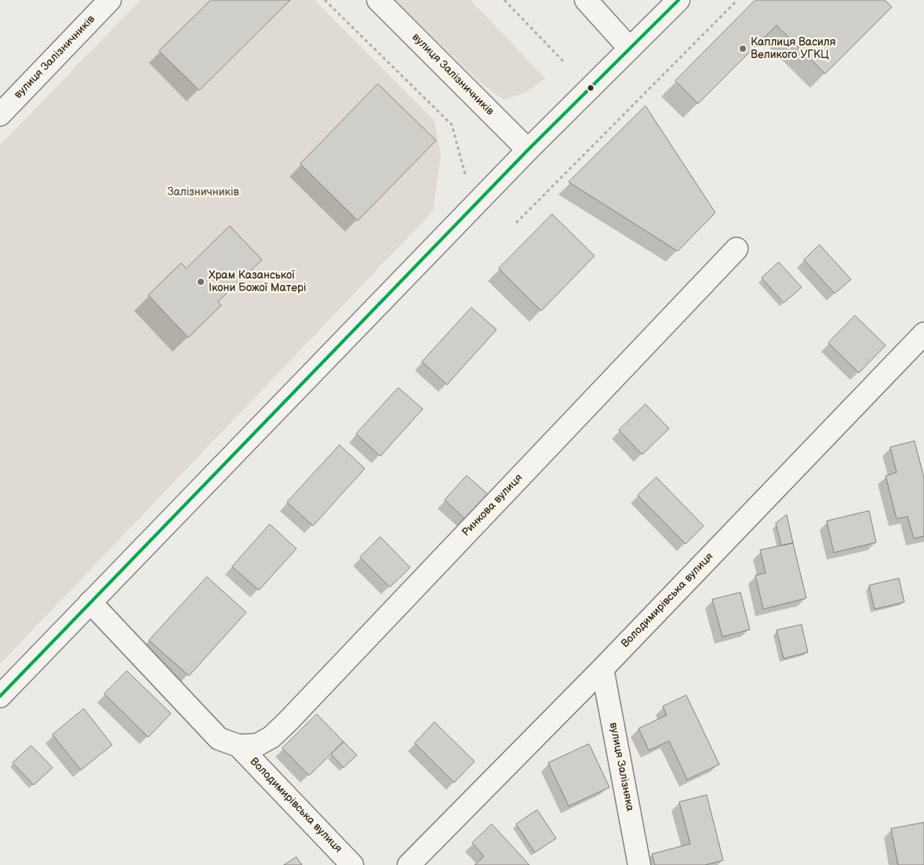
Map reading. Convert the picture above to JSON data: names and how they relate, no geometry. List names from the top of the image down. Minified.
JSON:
{"streets":{"street":["вулиця Залізничників","Ринкова вулиця","Володимирівська вулиця","вулиця Залізняка"]},"crossings":[["Ринкова вулиця","Володимирівська вулиця"],["Володимирівська вулиця","вулиця Залізняка"]],"parks":["Залізничників"],"places":["Каплиця Василя Великого УГКЦ","Храм Казанської Ікони Божої Матері"]}
